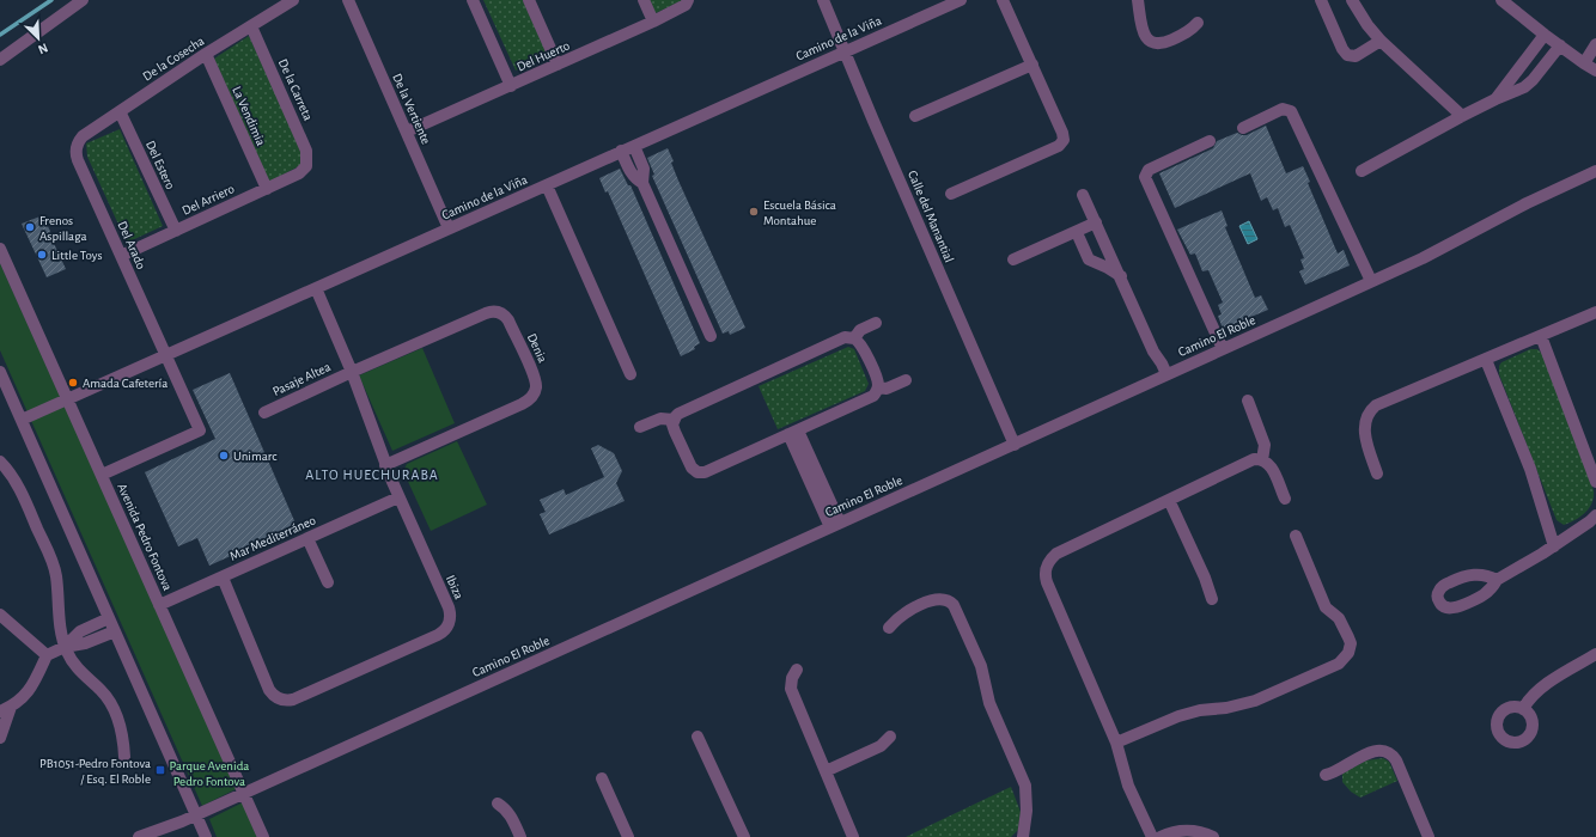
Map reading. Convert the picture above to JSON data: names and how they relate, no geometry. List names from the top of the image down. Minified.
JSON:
{"streets":{"street":["Camino de la Viña","Del Huerto","De la Cosecha","De la Carreta","De la Vertiente","La Vendimia","Del Estero","Del Arriero","Calle del Manantial","Del Arado","Camino El Roble","Denia","Pasaje Altea","Avenida Pedro Fontova","Mar Mediterráneo","Ibiza"]},"crossings":[["Camino de la Viña","De la Vertiente"],["Camino de la Viña","Calle del Manantial"],["Camino de la Viña","Del Arado"],["Camino de la Viña","Avenida Pedro Fontova"],["Camino de la Viña","Ibiza"],["Del Huerto","De la Vertiente"],["De la Cosecha","De la Carreta"],["De la Cosecha","La Vendimia"],["De la Cosecha","Del Estero"],["De la Cosecha","Del Arado"],["De la Carreta","Del Arriero"],["La Vendimia","Del Arriero"],["Del Estero","Del Arriero"],["Del Arriero","Del Arado"],["Calle del Manantial","Camino El Roble"],["Del Arado","Avenida Pedro Fontova"],["Camino El Roble","Avenida Pedro Fontova"],["Denia","Pasaje Altea"],["Denia","Ibiza"],["Pasaje Altea","Ibiza"],["Avenida Pedro Fontova","Mar Mediterráneo"],["Mar Mediterráneo","Ibiza"]],"districts":["ALTO HUECHURABA"],"parks":["Parque Avenida Pedro Fontova"],"places":{"other":["Escuela Básica Montahue","Frenos Aspillaga","Little Toys","Amada Cafetería","Unimarc"],"transit":["PB1051-Pedro Fontova / Esq. El Roble"]},"north":"bottom right"}
